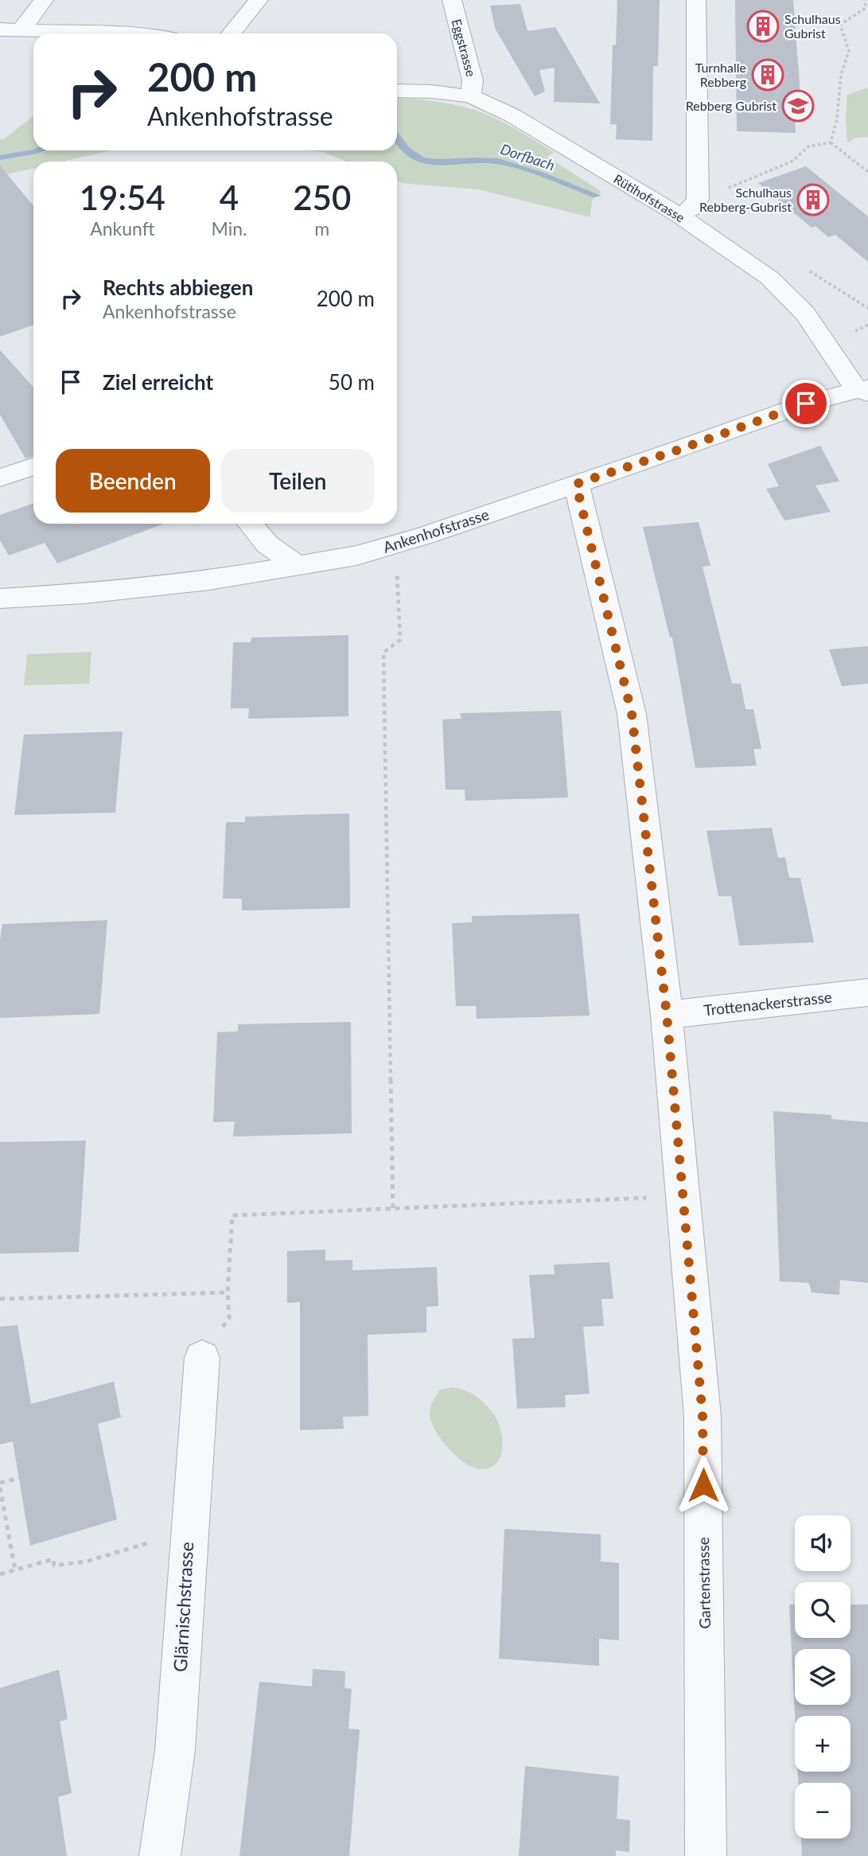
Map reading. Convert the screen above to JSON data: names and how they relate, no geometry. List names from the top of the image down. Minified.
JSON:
{"streets":{"street":["Eggstrasse","Rütihofstrasse","Ankenhofstrasse","Trottenackerstrasse","Gartenstrasse","Glärnischstrasse"]},"crossings":[["Eggstrasse","Rütihofstrasse"],["Rütihofstrasse","Ankenhofstrasse"],["Ankenhofstrasse","Gartenstrasse"],["Trottenackerstrasse","Gartenstrasse"]],"water":["Dorfbach"],"places":{"building":["Schulhaus Gubrist","Turnhalle Rebberg","Schulhaus Rebberg-Gubrist"],"school or university":["Rebberg Gubrist"]},"page":{"turn":["200 m","Ankenhofstrasse"],"eta":["19:54","Ankunft","4","Min.","250","m"],"list":[{"name":"Rechts abbiegen","note":"Ankenhofstrasse","value":"200 m"},{"name":"Ziel erreicht","value":"50 m"}],"buttons":["Beenden","Teilen"],"map_buttons":["+","−"]}}
